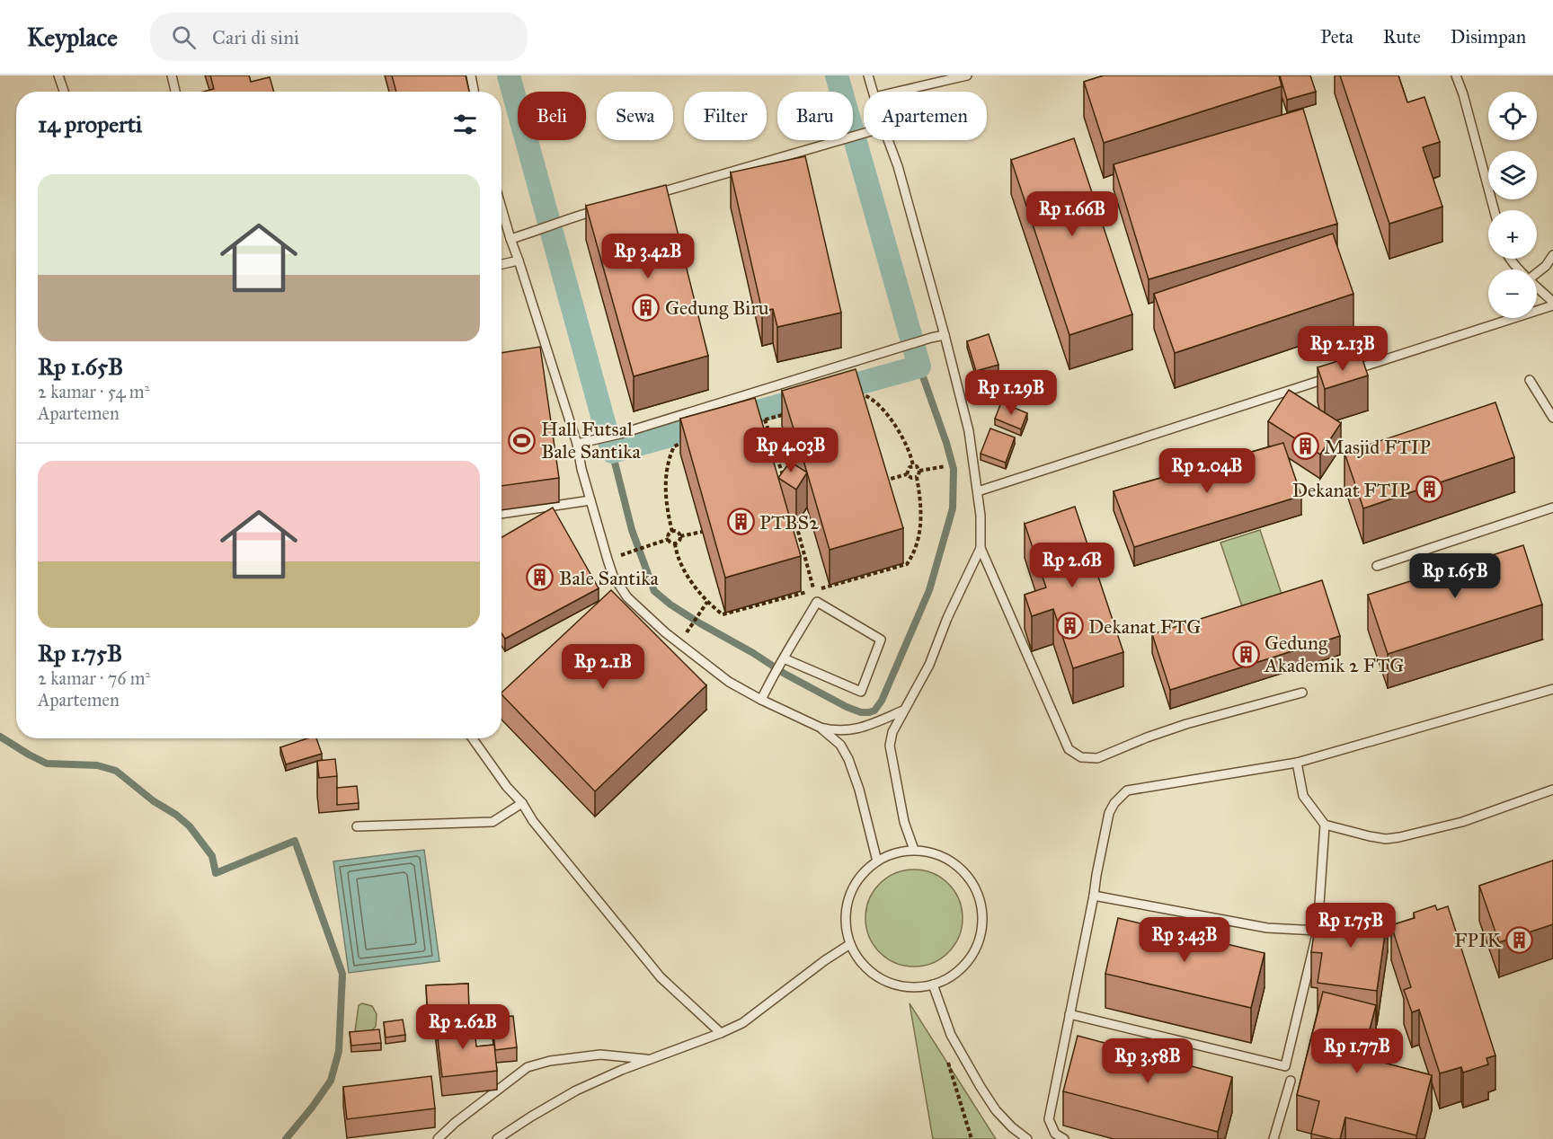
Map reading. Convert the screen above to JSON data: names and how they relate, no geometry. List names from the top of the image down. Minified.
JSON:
{"places":{"building":["Gedung Biru","Masjid FTIP","Dekanat FTIP","PTBS2","Bale Santika","Dekanat FTG","Gedung Akademik 2 FTG","FPIK"],"sports":["Hall Futsal Bale Santika"]},"page":{"header":"Keyplace","search":"Cari di sini","nav":["Peta","Rute","Disimpan"],"map_buttons":["+","−"],"chip":["Beli","Sewa","Filter","Baru","Apartemen"],"heading":"14 properti","list":[{"name":"Rp 1.65B","note":"2 kamar · 54 m² · Apartemen"},{"name":"Rp 1.75B","note":"2 kamar · 76 m² · Apartemen"}],"price":["Rp 1.66B","Rp 3.42B","Rp 2.13B","Rp 1.29B","Rp 4.03B","Rp 2.04B","Rp 2.6B","Rp 1.65B","Rp 2.1B","Rp 1.75B","Rp 3.43B","Rp 2.62B","Rp 1.77B","Rp 3.58B"]}}
